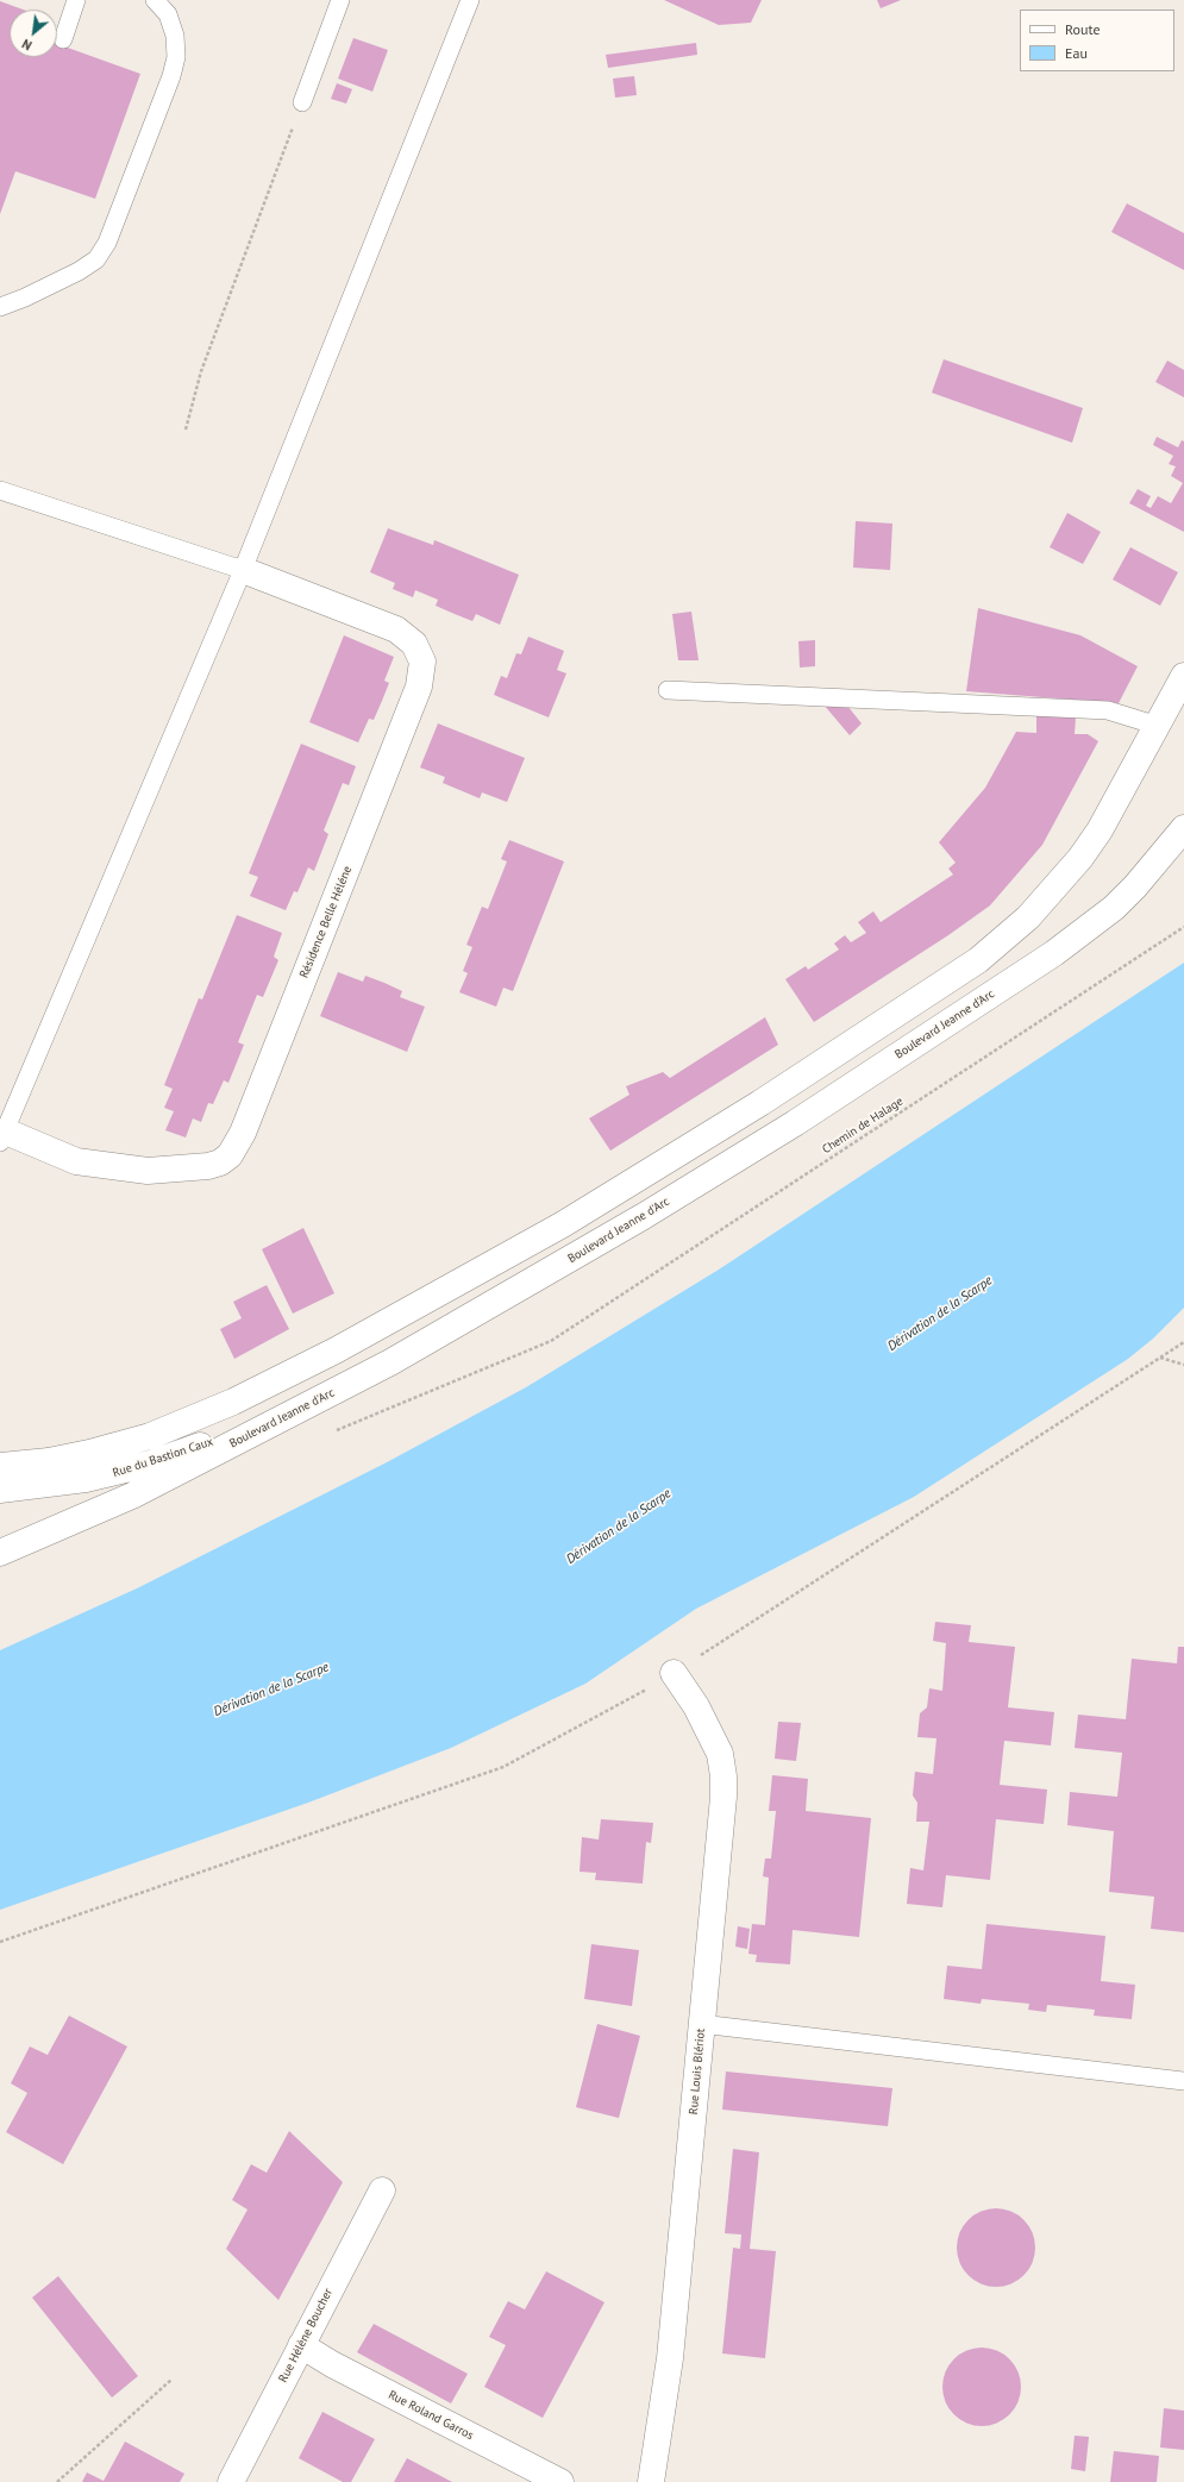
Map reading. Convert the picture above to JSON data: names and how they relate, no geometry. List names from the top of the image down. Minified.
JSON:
{"streets":{"main road":["Résidence Belle Héléne","Boulevard Jeanne d'Arc","Rue du Bastion Caux","Rue Louis Blériot","Rue Hélène Boucher","Rue Roland Garros"],"path":["Chemin de Halage"]},"crossings":[["Boulevard Jeanne d'Arc","Rue du Bastion Caux"],["Rue Hélène Boucher","Rue Roland Garros"]],"water":["Dérivation de la Scarpe"],"legend":["Route","Eau"],"north":"bottom left"}
